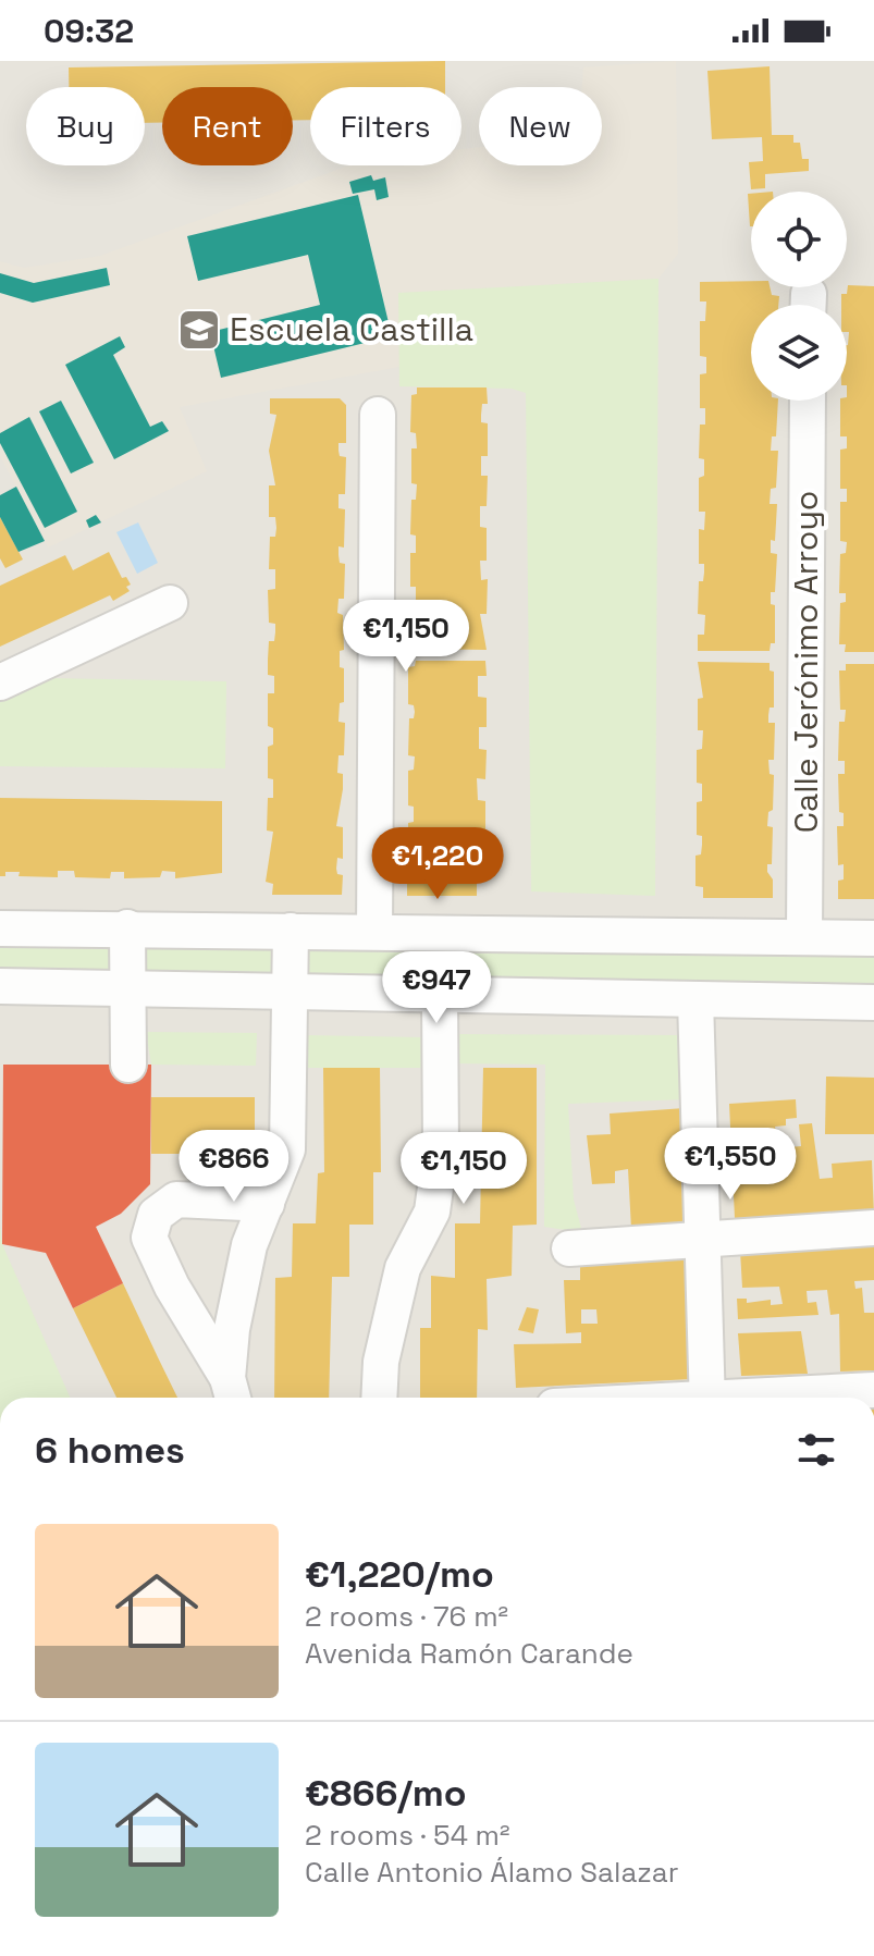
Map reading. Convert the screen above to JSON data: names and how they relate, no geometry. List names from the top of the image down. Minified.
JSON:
{"streets":{"street":["Calle Jerónimo Arroyo"]},"places":{"school or university":["Escuela Castilla"]},"page":{"status":"09:32","chip":["Buy","Rent","Filters","New"],"price":["€1,150","€1,220","€947","€1,550","€866","€1,150"],"heading":"6 homes","list":[{"name":"€1,220/mo","note":"2 rooms · 76 m² · Avenida Ramón Carande"},{"name":"€866/mo","note":"2 rooms · 54 m² · Calle Antonio Álamo Salazar"}]}}
